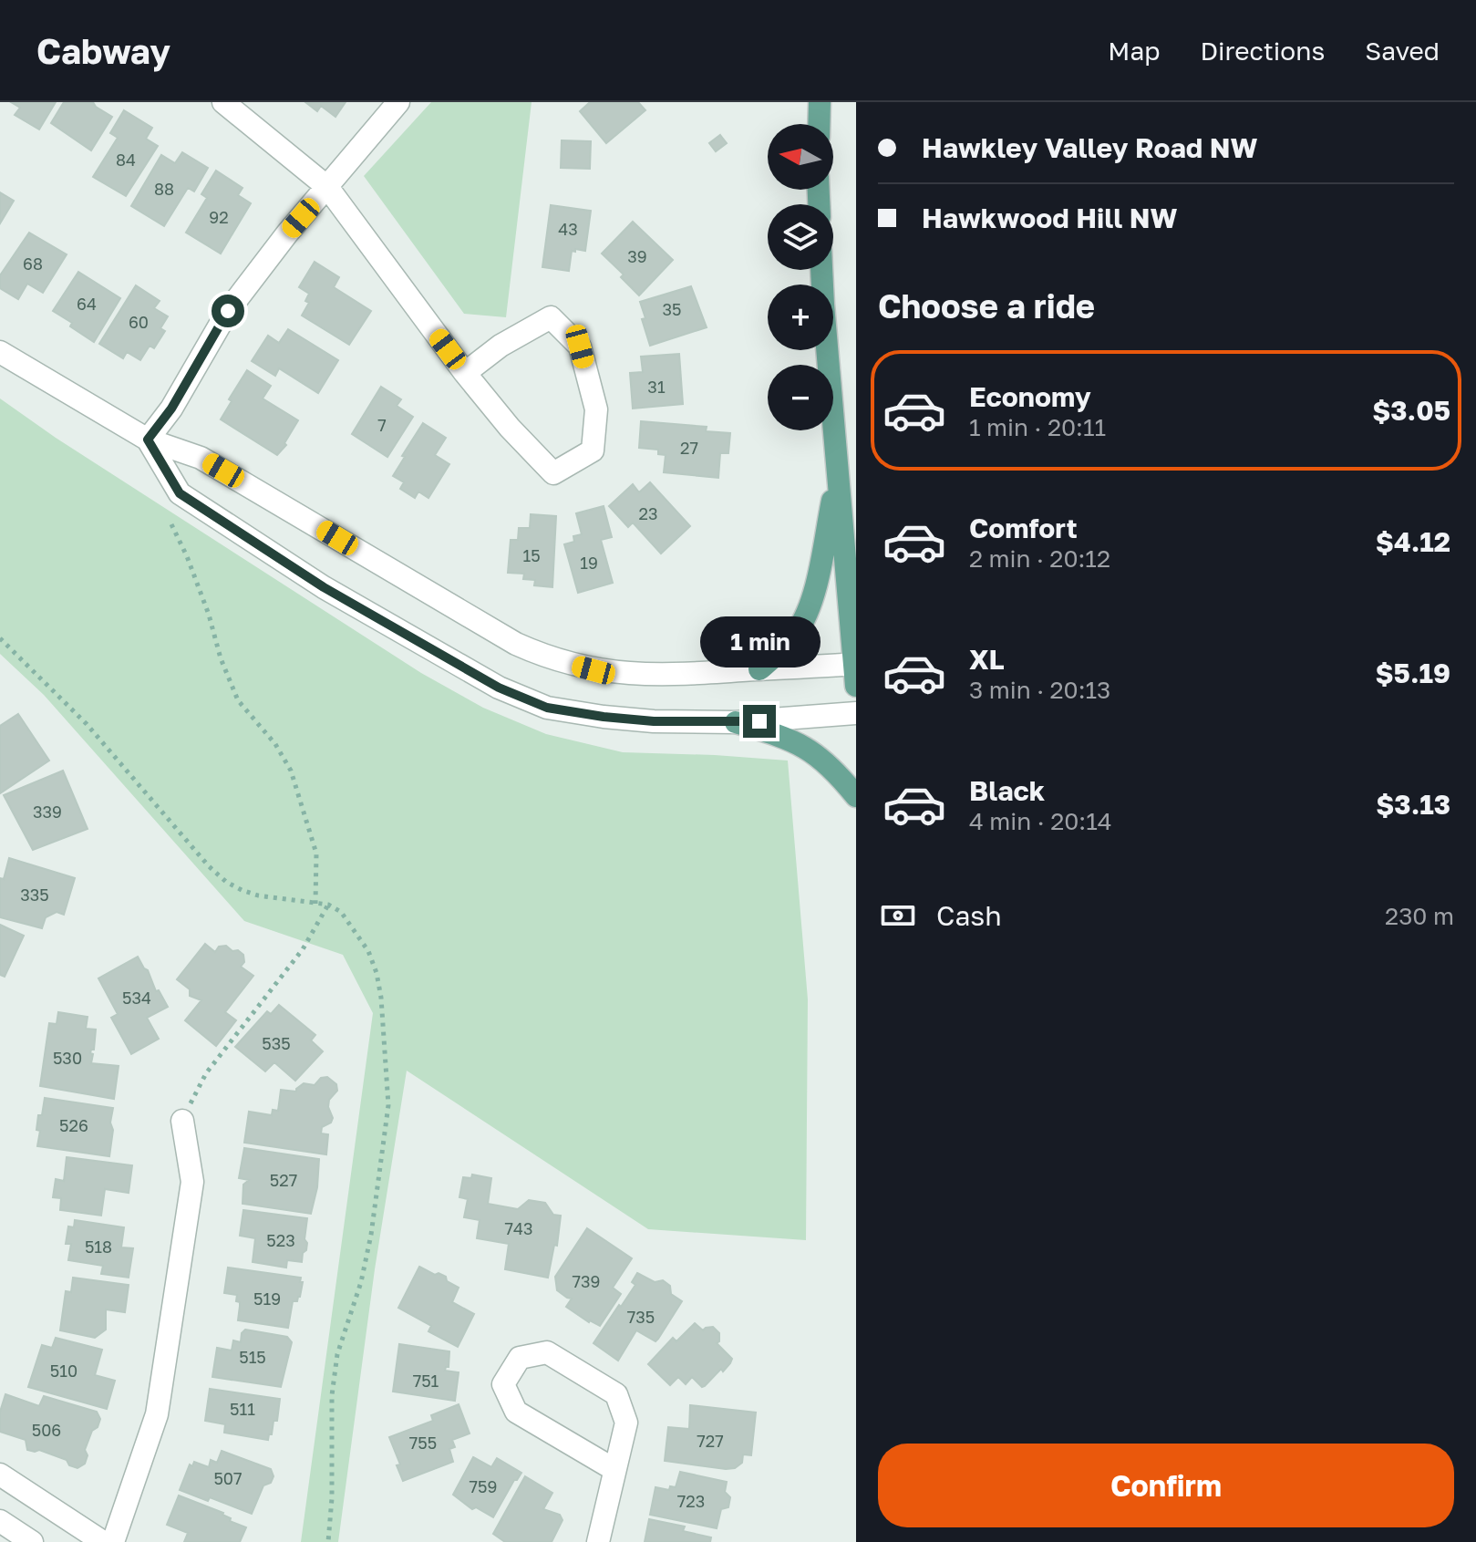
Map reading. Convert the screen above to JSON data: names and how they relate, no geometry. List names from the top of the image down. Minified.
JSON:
{"house_numbers":["84","88","92","43","39","68","64","35","60","31","7","27","23","15","19","339","335","534","535","530","526","527","743","523","518","739","519","735","515","510","751","511","506","727","755","507","759","723"],"north":"left","page":{"header":"Cabway","nav":["Map","Directions","Saved"],"banner":["Hawkley Valley Road NW","Hawkwood Hill NW"],"map_buttons":["+","−"],"heading":"Choose a ride","list":[{"name":"Economy","note":"1 min · 20:11","value":"$3.05"},{"name":"Comfort","note":"2 min · 20:12","value":"$4.12"},{"name":"XL","note":"3 min · 20:13","value":"$5.19"},{"name":"Black","note":"4 min · 20:14","value":"$3.13"}],"bubble":"1 min","pay":["Cash","230 m"],"buttons":"Confirm"}}
